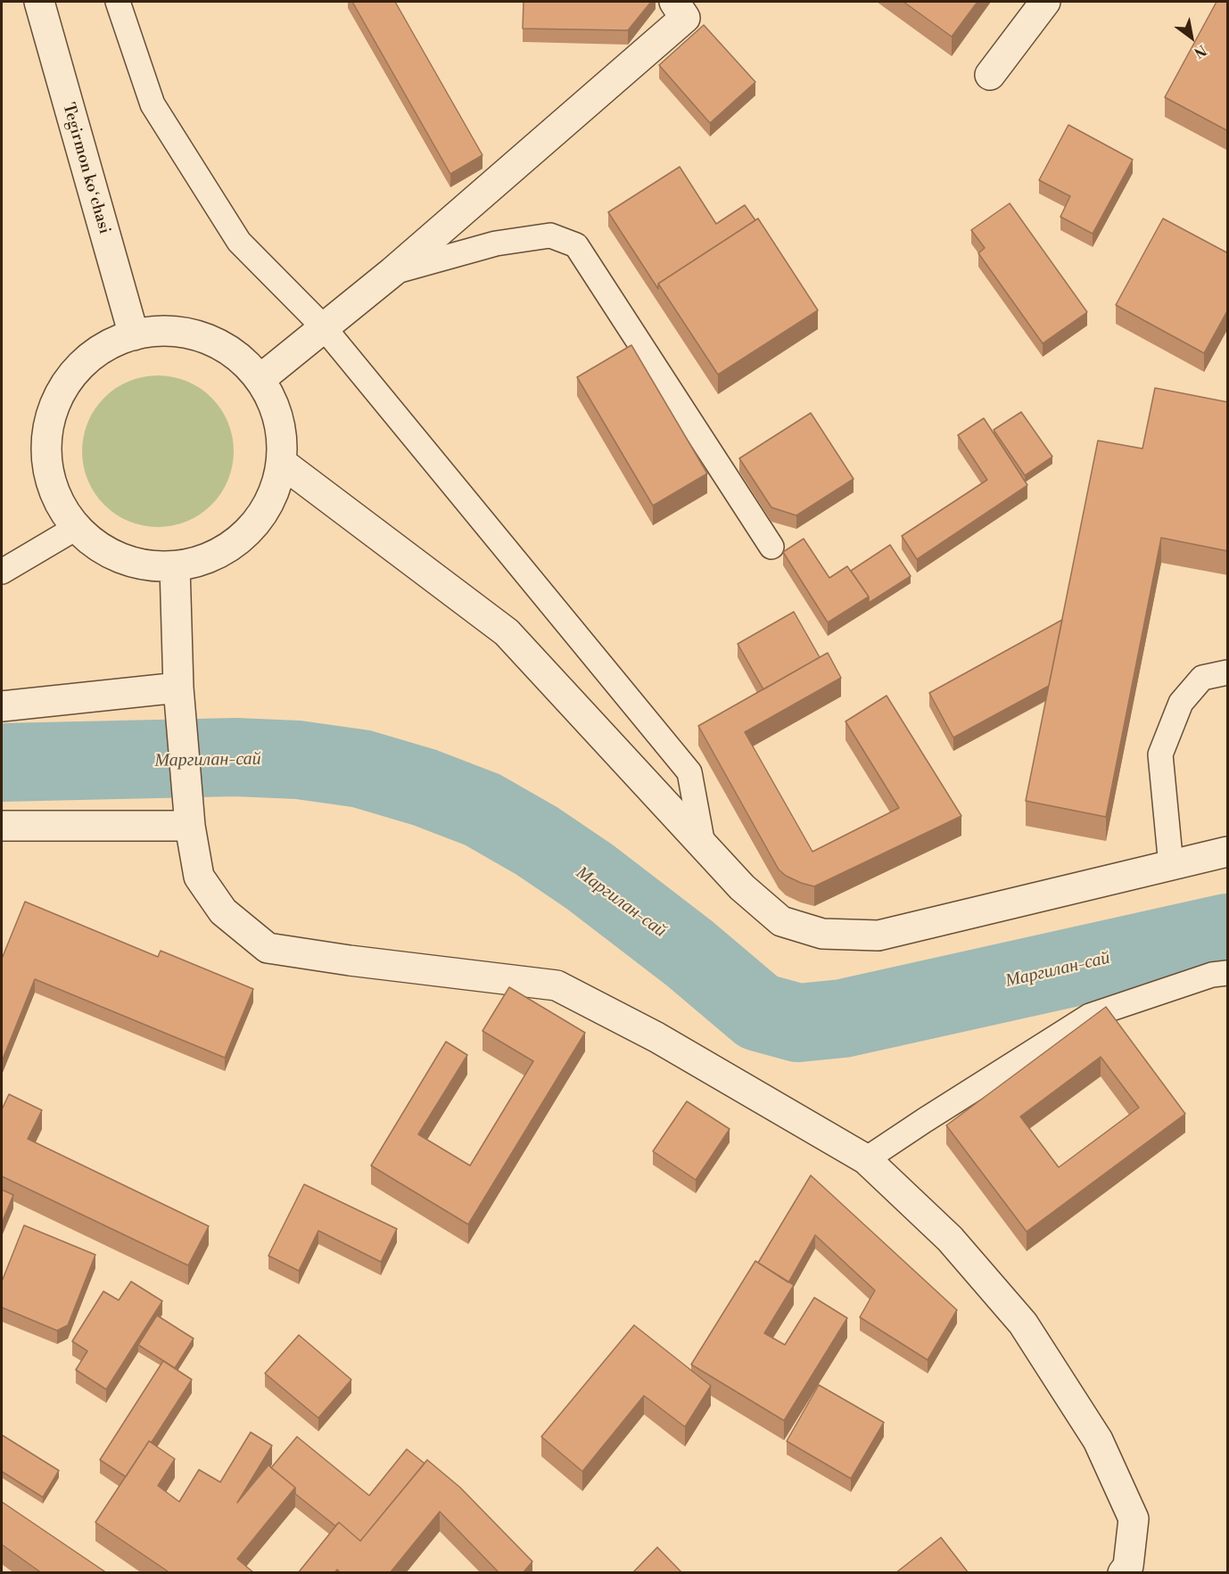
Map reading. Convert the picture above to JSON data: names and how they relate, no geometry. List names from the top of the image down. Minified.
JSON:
{"streets":{"street":["Tegirmon koʻchasi"]},"water":["Маргилан-сай"],"north":"bottom right"}
